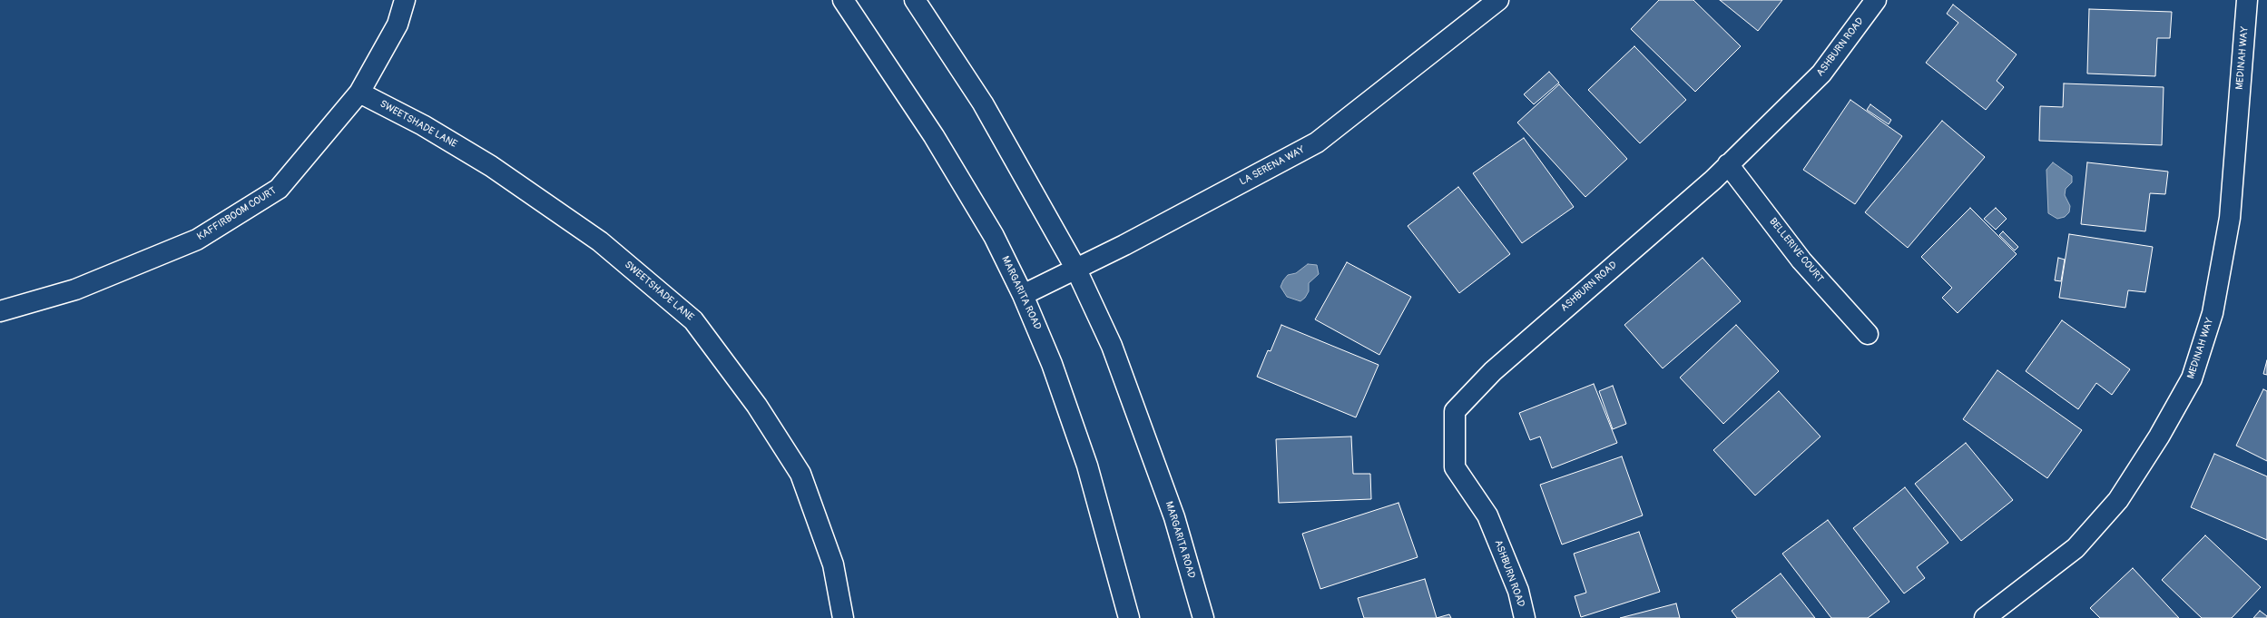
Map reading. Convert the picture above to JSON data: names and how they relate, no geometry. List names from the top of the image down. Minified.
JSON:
{"streets":{"street":["ASHBURN ROAD","MEDINAH WAY","SWEETSHADE LANE","LA SERENA WAY","KAFFIRBOOM COURT","BELLERIVE COURT","MARGARITA ROAD"]},"crossings":[["ASHBURN ROAD","BELLERIVE COURT"],["SWEETSHADE LANE","KAFFIRBOOM COURT"],["LA SERENA WAY","MARGARITA ROAD"]]}
